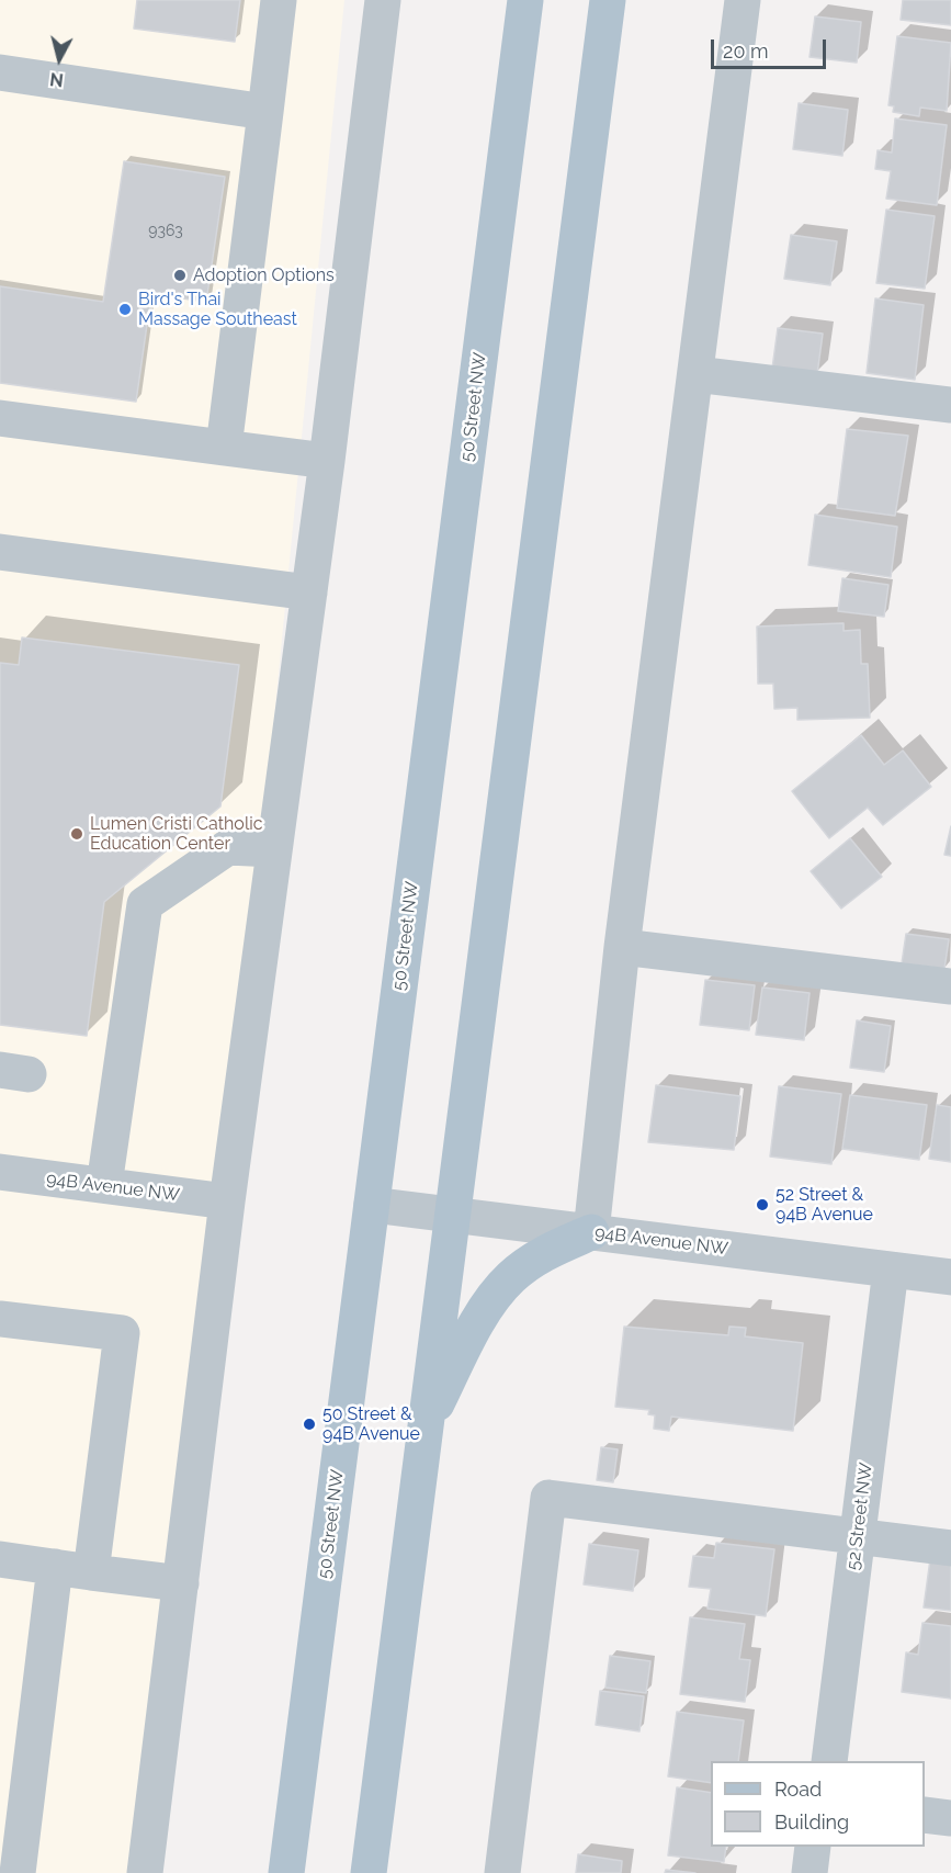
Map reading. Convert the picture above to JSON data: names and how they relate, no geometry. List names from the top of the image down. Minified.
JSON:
{"streets":{"main road":["50 Street NW"],"street":["94B Avenue NW","52 Street NW"]},"crossings":[["50 Street NW","94B Avenue NW"],["94B Avenue NW","52 Street NW"]],"places":["Adoption Options","Bird's Thai Massage Southeast","Lumen Cristi Catholic Education Center","52 Street & 94B Avenue","50 Street & 94B Avenue"],"house_numbers":["9363"],"legend":["Road","Building"],"scale_bar":"20 m","north":"bottom"}
